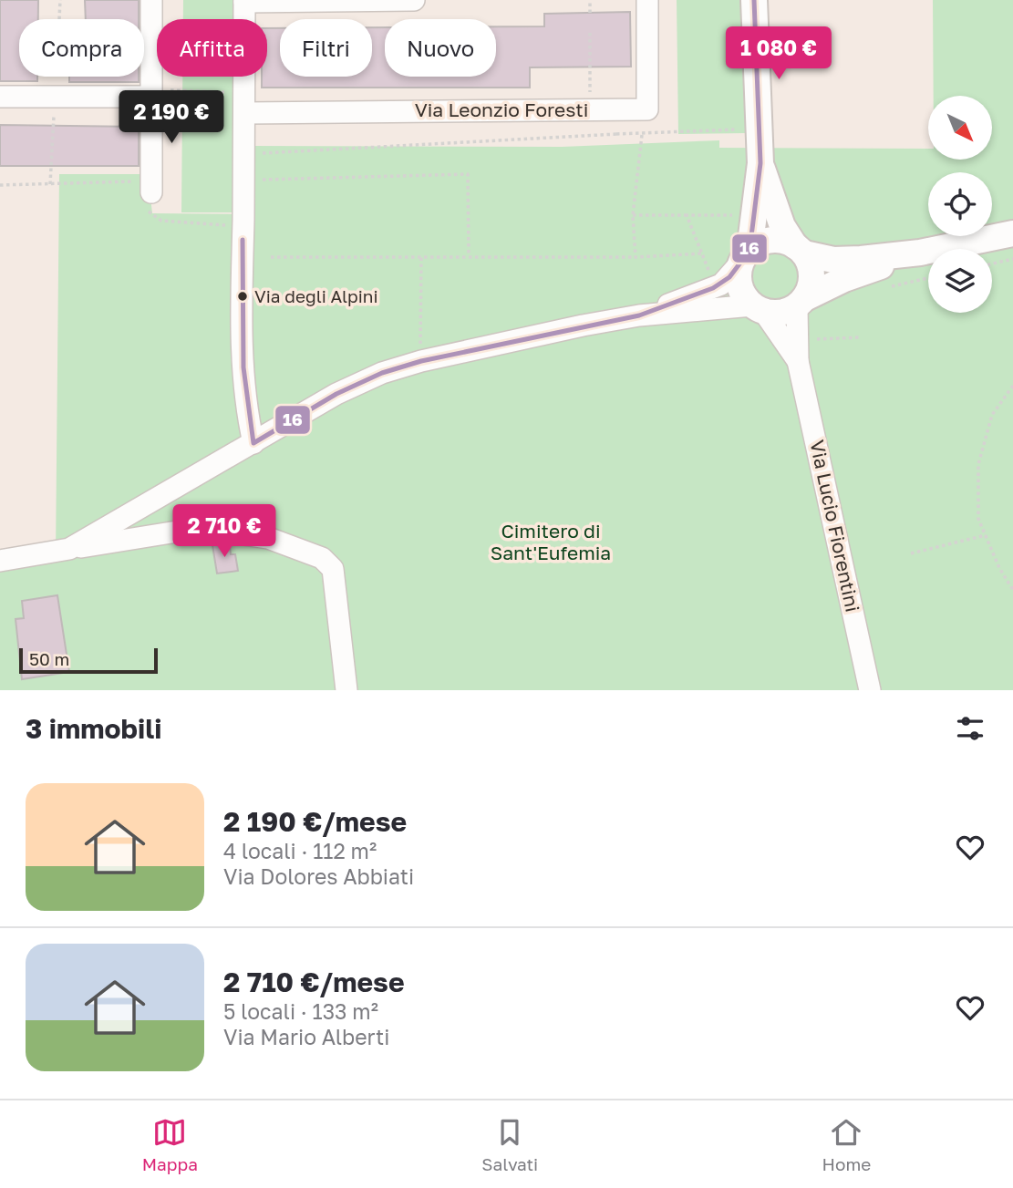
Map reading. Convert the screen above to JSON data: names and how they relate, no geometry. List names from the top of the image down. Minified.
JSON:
{"streets":{"street":["Via Leonzio Foresti","Via Lucio Fiorentini"]},"parks":["Cimitero di Sant'Eufemia"],"places":["Via degli Alpini"],"lines":["transit line 16"],"scale_bar":"50 m","north":"bottom right","page":{"chip":["Compra","Affitta","Filtri","Nuovo"],"price":["1 080 €","2 190 €","2 710 €"],"scale":"50 m","heading":"3 immobili","list":[{"name":"2 190 €/mese","note":"4 locali · 112 m² · Via Dolores Abbiati"},{"name":"2 710 €/mese","note":"5 locali · 133 m² · Via Mario Alberti"}],"tabs":["Mappa","Salvati","Home"]}}
